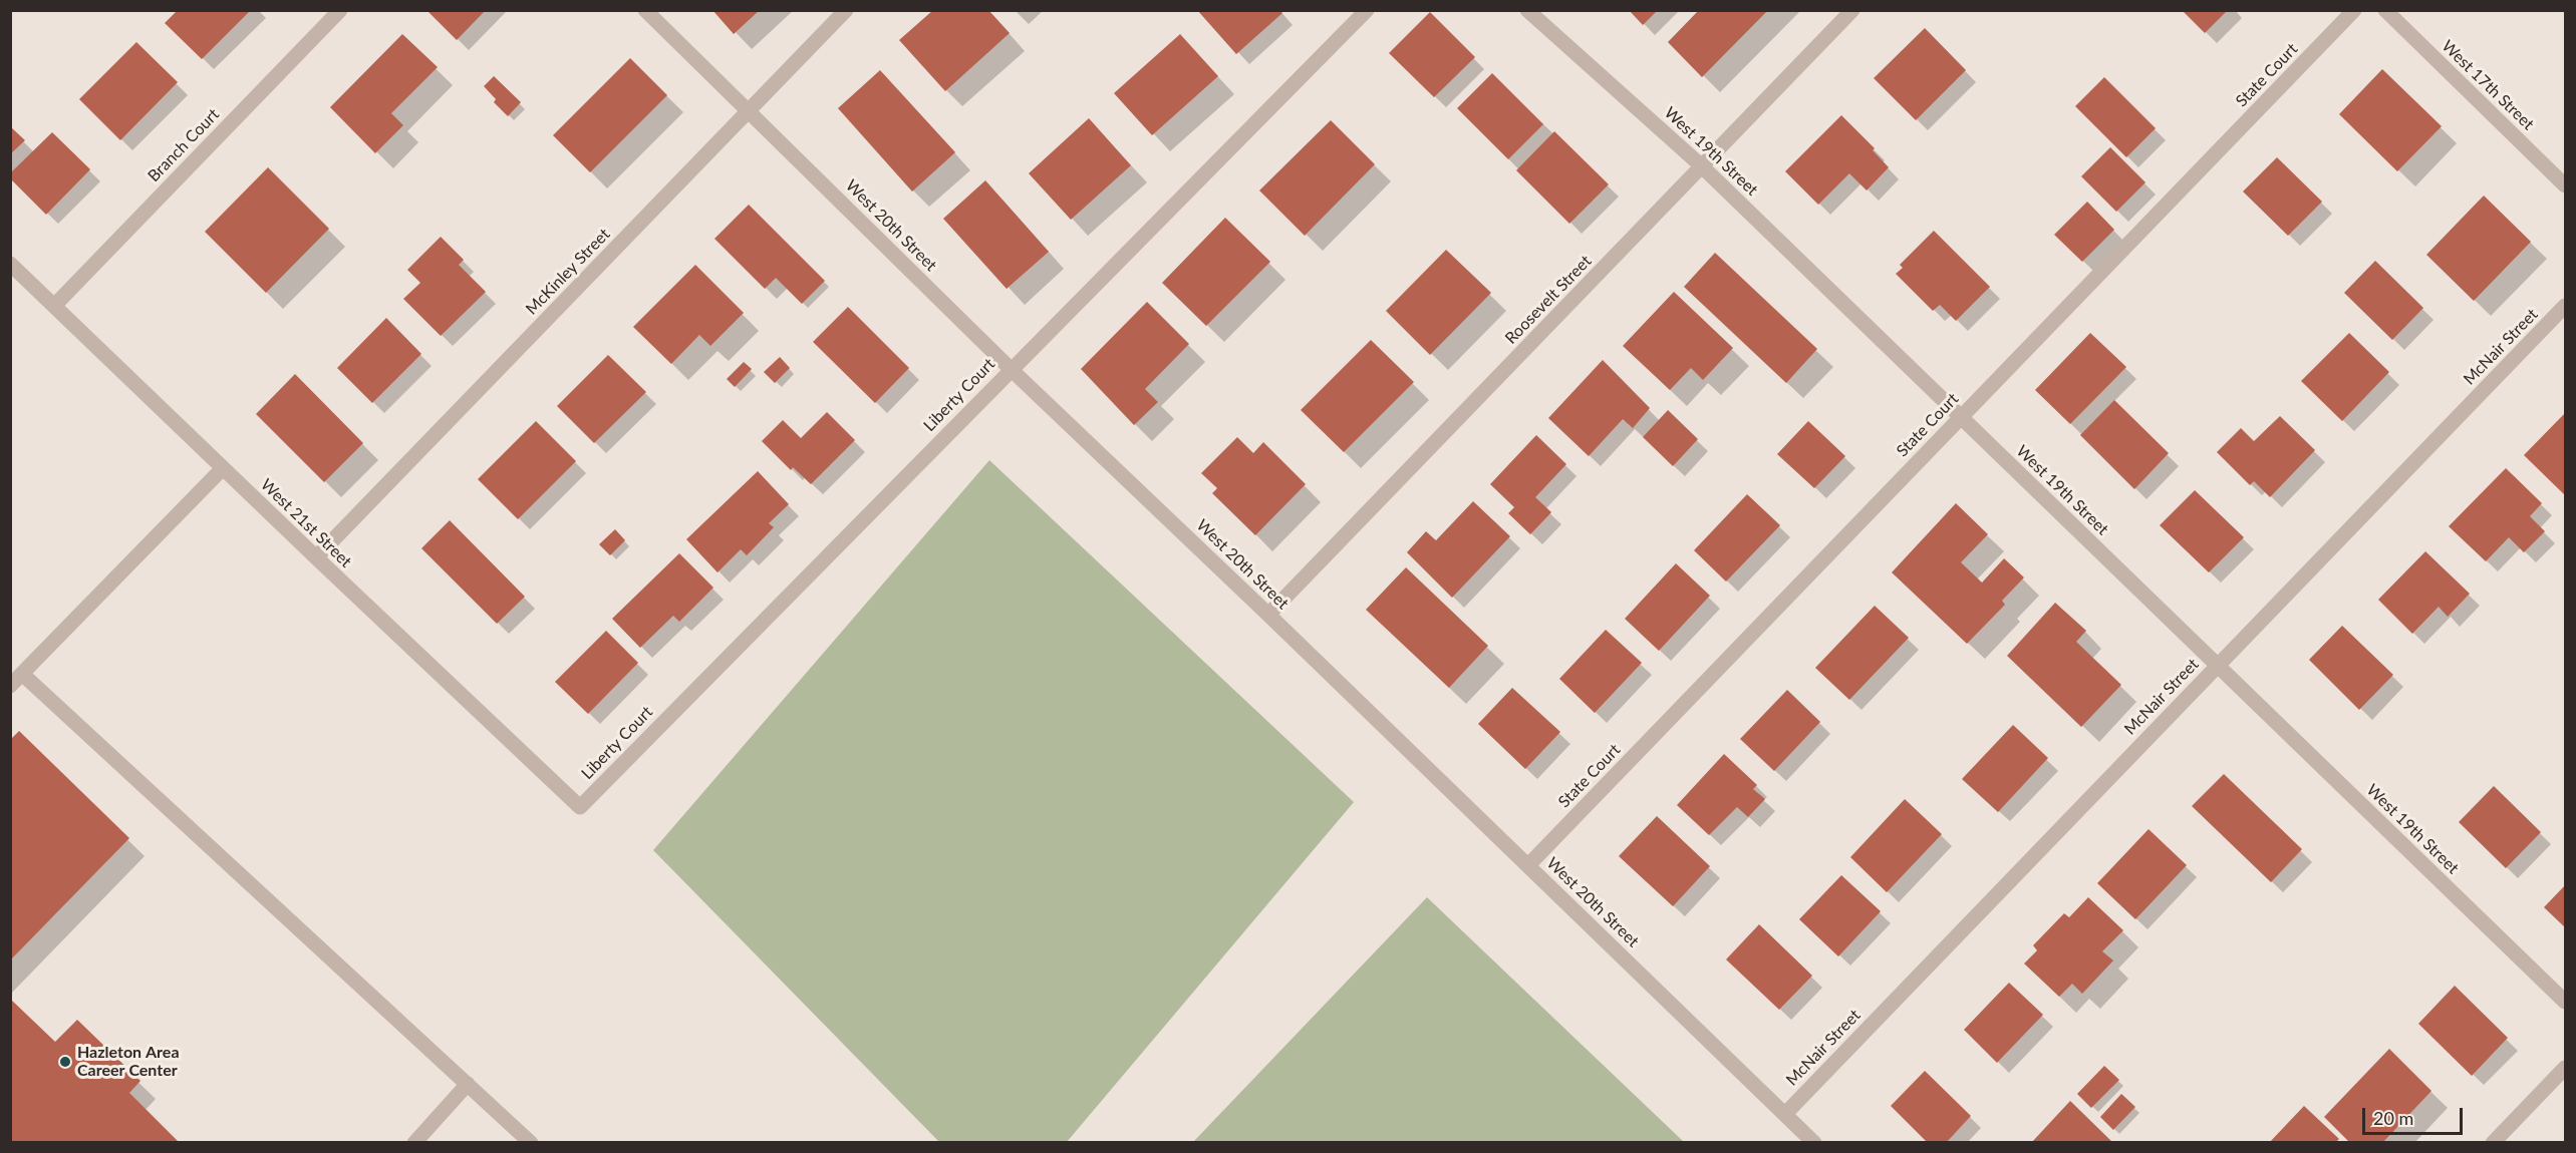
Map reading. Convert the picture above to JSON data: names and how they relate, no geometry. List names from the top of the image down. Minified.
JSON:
{"streets":{"street":["State Court","West 17th Street","Branch Court","West 19th Street","West 20th Street","McKinley Street","Roosevelt Street","McNair Street","Liberty Court","West 21st Street"]},"crossings":[["State Court","West 19th Street"],["State Court","West 20th Street"],["Branch Court","West 21st Street"],["West 19th Street","Roosevelt Street"],["West 19th Street","McNair Street"],["West 20th Street","McKinley Street"],["West 20th Street","Roosevelt Street"],["West 20th Street","McNair Street"],["West 20th Street","Liberty Court"],["McKinley Street","West 21st Street"],["Liberty Court","West 21st Street"]],"places":["Hazleton Area Career Center"],"scale_bar":"20 m"}
